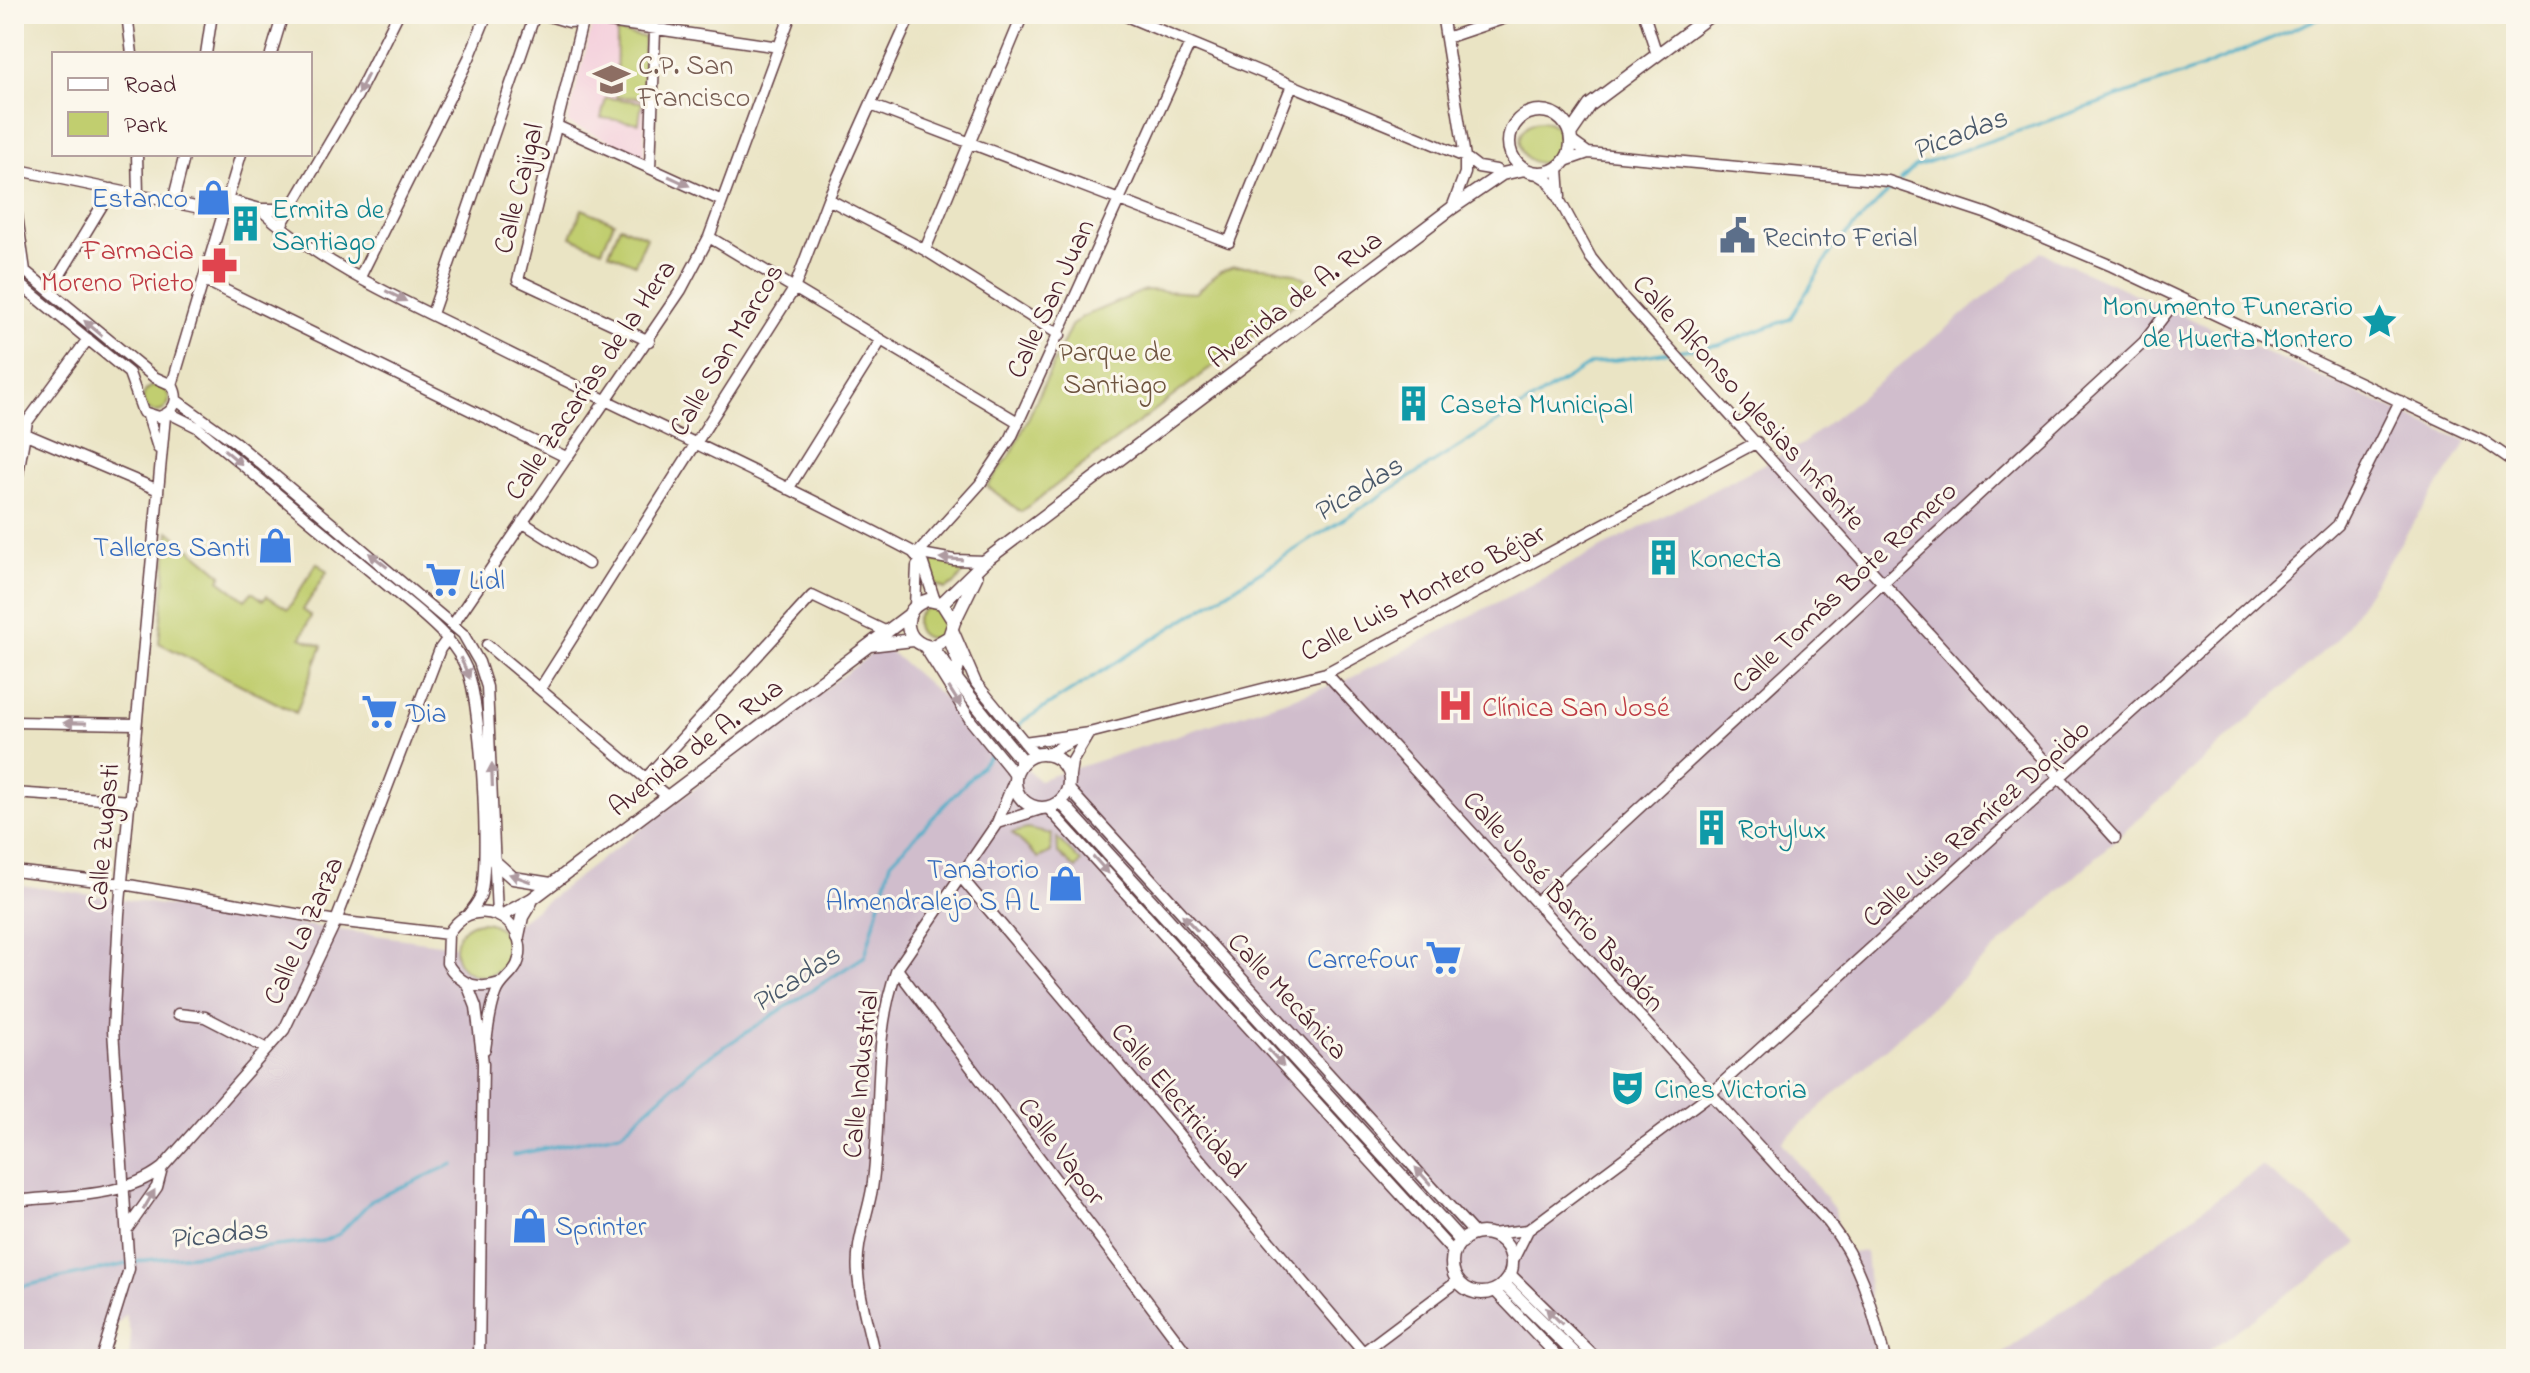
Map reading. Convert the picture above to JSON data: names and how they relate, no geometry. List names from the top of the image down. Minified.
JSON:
{"streets":{"street":["Calle Cajigal","Calle San Juan","Avenida de A. Rua","Calle San Marcos","Calle Zacarías de la Hera","Calle Alfonso Iglesias Infante","Calle Tomás Bote Romero","Calle Luis Montero Béjar","Calle Luis Ramírez Dopido","Calle Zugasti","Calle José Barrio Bardón","Calle La Zarza","Calle Mecánica","Calle Industrial","Calle Electricidad","Calle Vapor"]},"crossings":[["Calle Cajigal","Calle Zacarías de la Hera"],["Avenida de A. Rua","Calle Alfonso Iglesias Infante"],["Calle Alfonso Iglesias Infante","Calle Tomás Bote Romero"],["Calle Alfonso Iglesias Infante","Calle Luis Montero Béjar"],["Calle Alfonso Iglesias Infante","Calle Luis Ramírez Dopido"],["Calle Tomás Bote Romero","Calle José Barrio Bardón"],["Calle Luis Montero Béjar","Calle José Barrio Bardón"],["Calle Luis Montero Béjar","Calle Mecánica"],["Calle Luis Montero Béjar","Calle Industrial"],["Calle Luis Ramírez Dopido","Calle José Barrio Bardón"],["Calle Luis Ramírez Dopido","Calle Mecánica"],["Calle Zugasti","Calle La Zarza"],["Calle Mecánica","Calle Industrial"],["Calle Industrial","Calle Electricidad"],["Calle Industrial","Calle Vapor"]],"water":["Picadas"],"parks":["Parque de Santiago"],"places":{"school or university":["C.P. San Francisco"],"shop":["Estanco","Talleres Santi","Tanatorio Almendralejo S A L","Sprinter"],"building":["Ermita de Santiago","Caseta Municipal","Konecta","Rotylux"],"public building":["Recinto Ferial"],"pharmacy":["Farmacia Moreno Prieto"],"place":["Monumento Funerario de Huerta Montero"],"supermarket":["Lidl","Dia","Carrefour"],"hospital":["Clínica San José"],"theatre":["Cines Victoria"]},"legend":["Road","Park"]}
